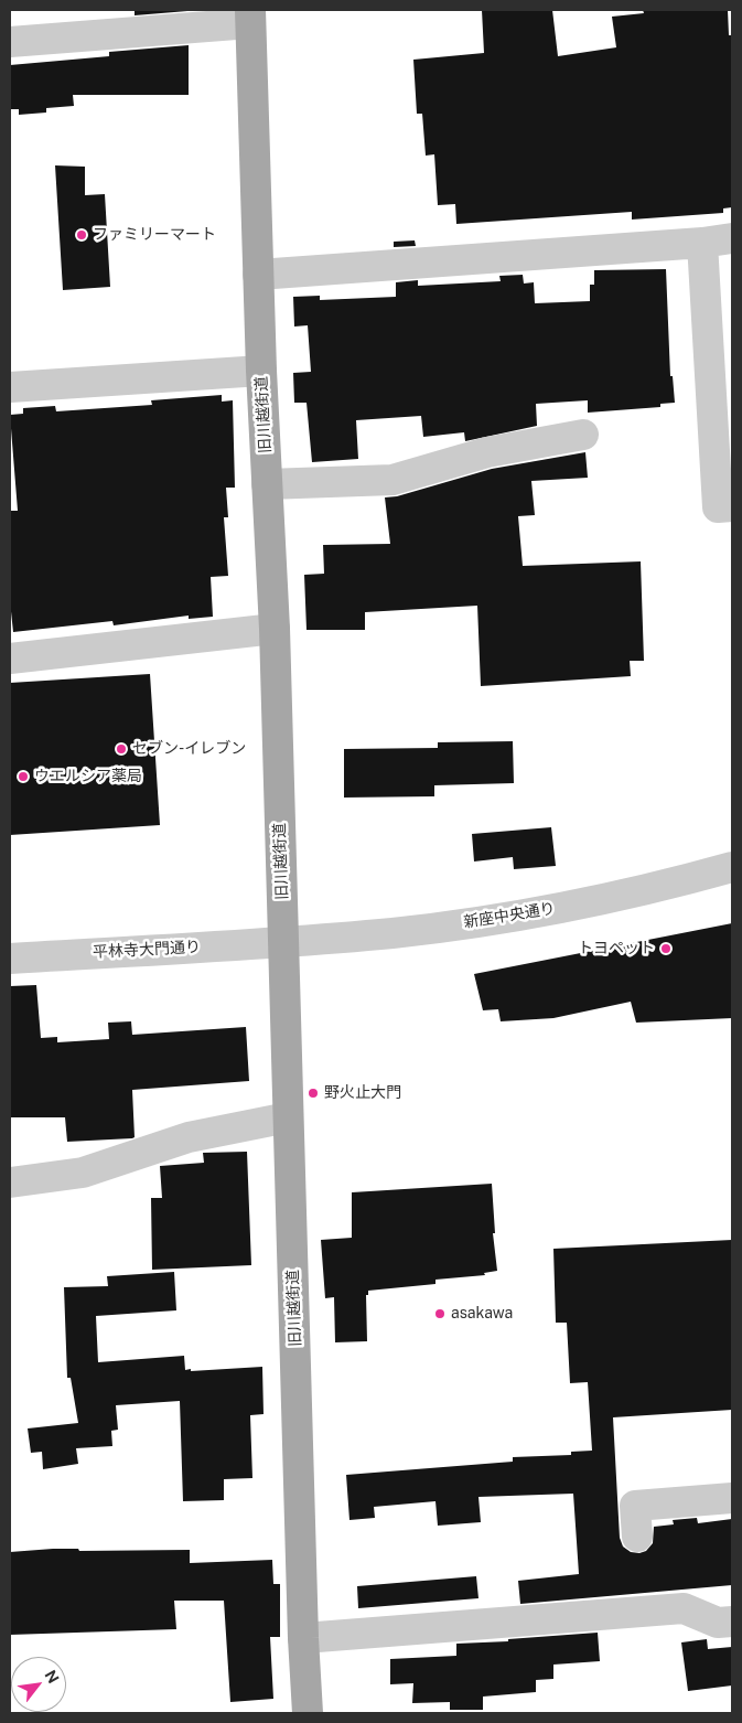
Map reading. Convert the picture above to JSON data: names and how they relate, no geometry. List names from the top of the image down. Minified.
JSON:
{"streets":{"main road":["旧川越街道"],"street":["新座中央通り","平林寺大門通り"]},"crossings":[["旧川越街道","新座中央通り"],["旧川越街道","平林寺大門通り"],["新座中央通り","平林寺大門通り"]],"places":["ファミリーマート","セブン-イレブン","ウエルシア薬局","トヨペット","野火止大門","asakawa"],"north":"top right"}
